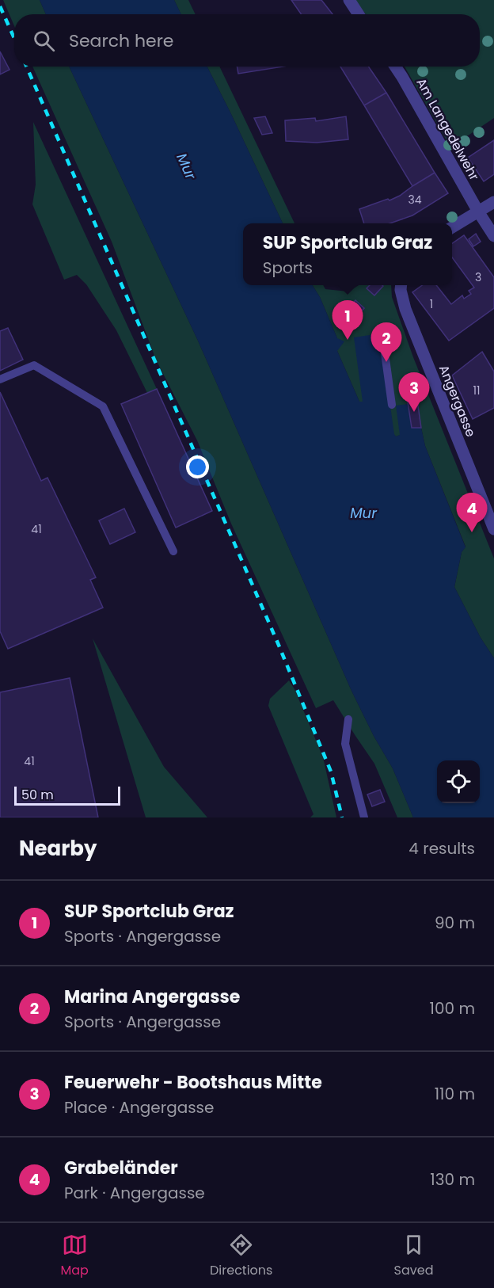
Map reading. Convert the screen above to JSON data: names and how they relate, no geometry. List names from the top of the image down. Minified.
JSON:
{"streets":{"street":["Am Langedelwehr","Angergasse"]},"water":["Mur"],"house_numbers":["34","3","1","11","41","41"],"scale_bar":"50 m","page":{"search":"Search here","popup":["SUP Sportclub Graz","Sports"],"pins":["1","2","3","4"],"scale":"50 m","heading":["Nearby","4 results"],"list":[{"mark":"1","name":"SUP Sportclub Graz","note":"Sports · Angergasse","value":"90 m"},{"mark":"2","name":"Marina Angergasse","note":"Sports · Angergasse","value":"100 m"},{"mark":"3","name":"Feuerwehr - Bootshaus Mitte","note":"Place · Angergasse","value":"110 m"},{"mark":"4","name":"Grabeländer","note":"Park · Angergasse","value":"130 m"}],"nav":["Map","Directions","Saved"]}}
